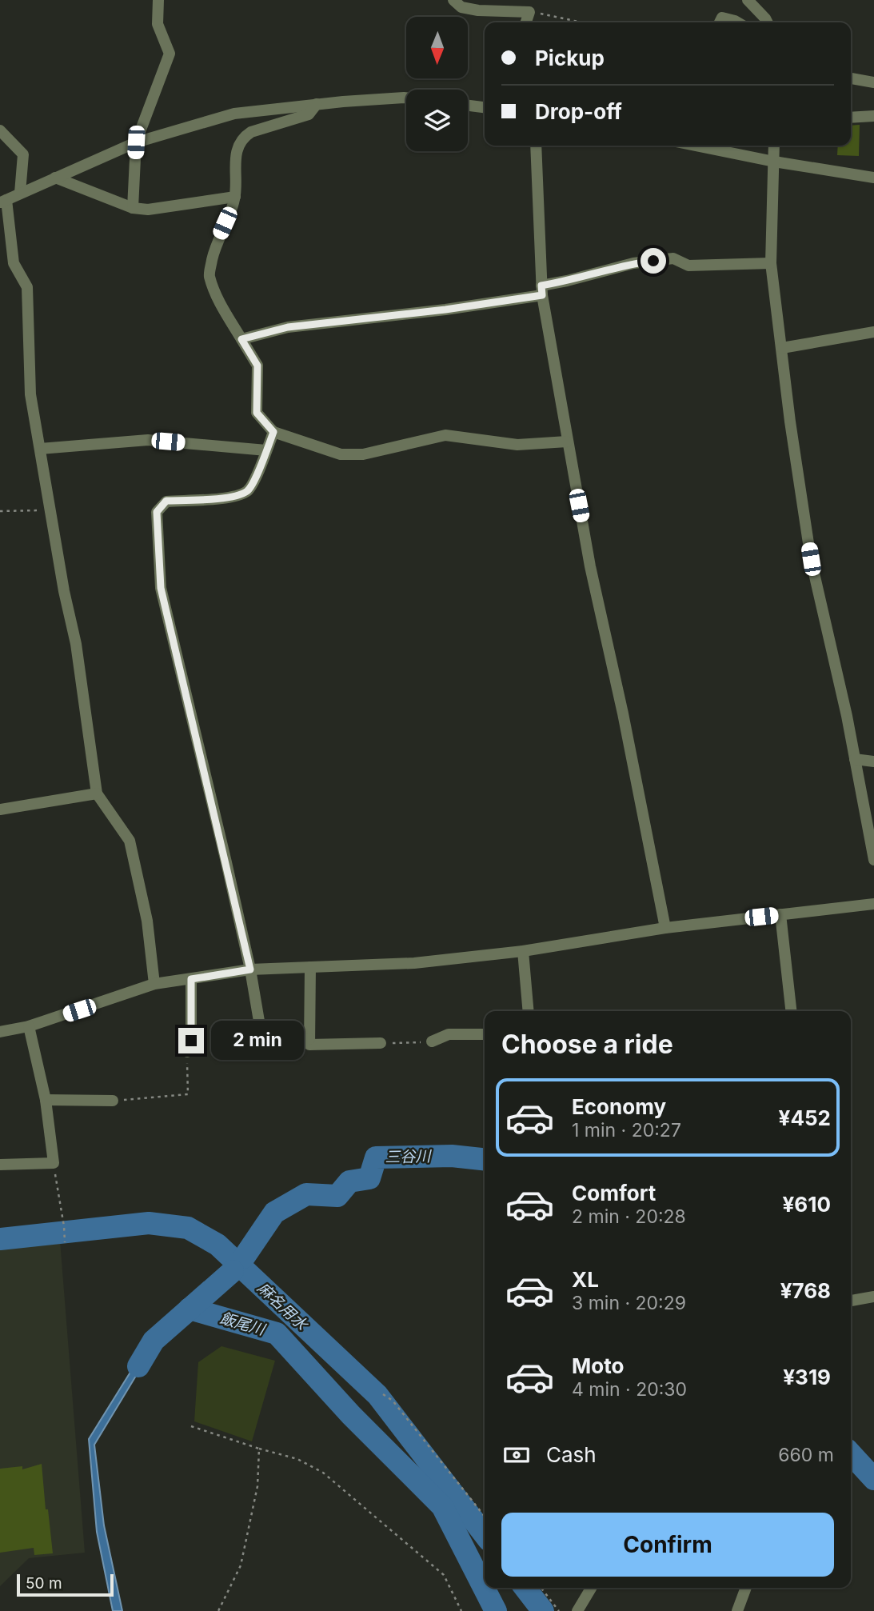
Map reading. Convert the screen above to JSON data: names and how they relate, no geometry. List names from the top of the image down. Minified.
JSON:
{"water":["三谷川","麻名用水","飯尾川"],"scale_bar":"50 m","north":"bottom","page":{"banner":["Pickup","Drop-off"],"heading":"Choose a ride","bubble":"2 min","list":[{"name":"Economy","note":"1 min · 20:27","value":"¥452"},{"name":"Comfort","note":"2 min · 20:28","value":"¥610"},{"name":"XL","note":"3 min · 20:29","value":"¥768"},{"name":"Moto","note":"4 min · 20:30","value":"¥319"}],"pay":["Cash","660 m"],"buttons":"Confirm","scale":"50 m"}}
